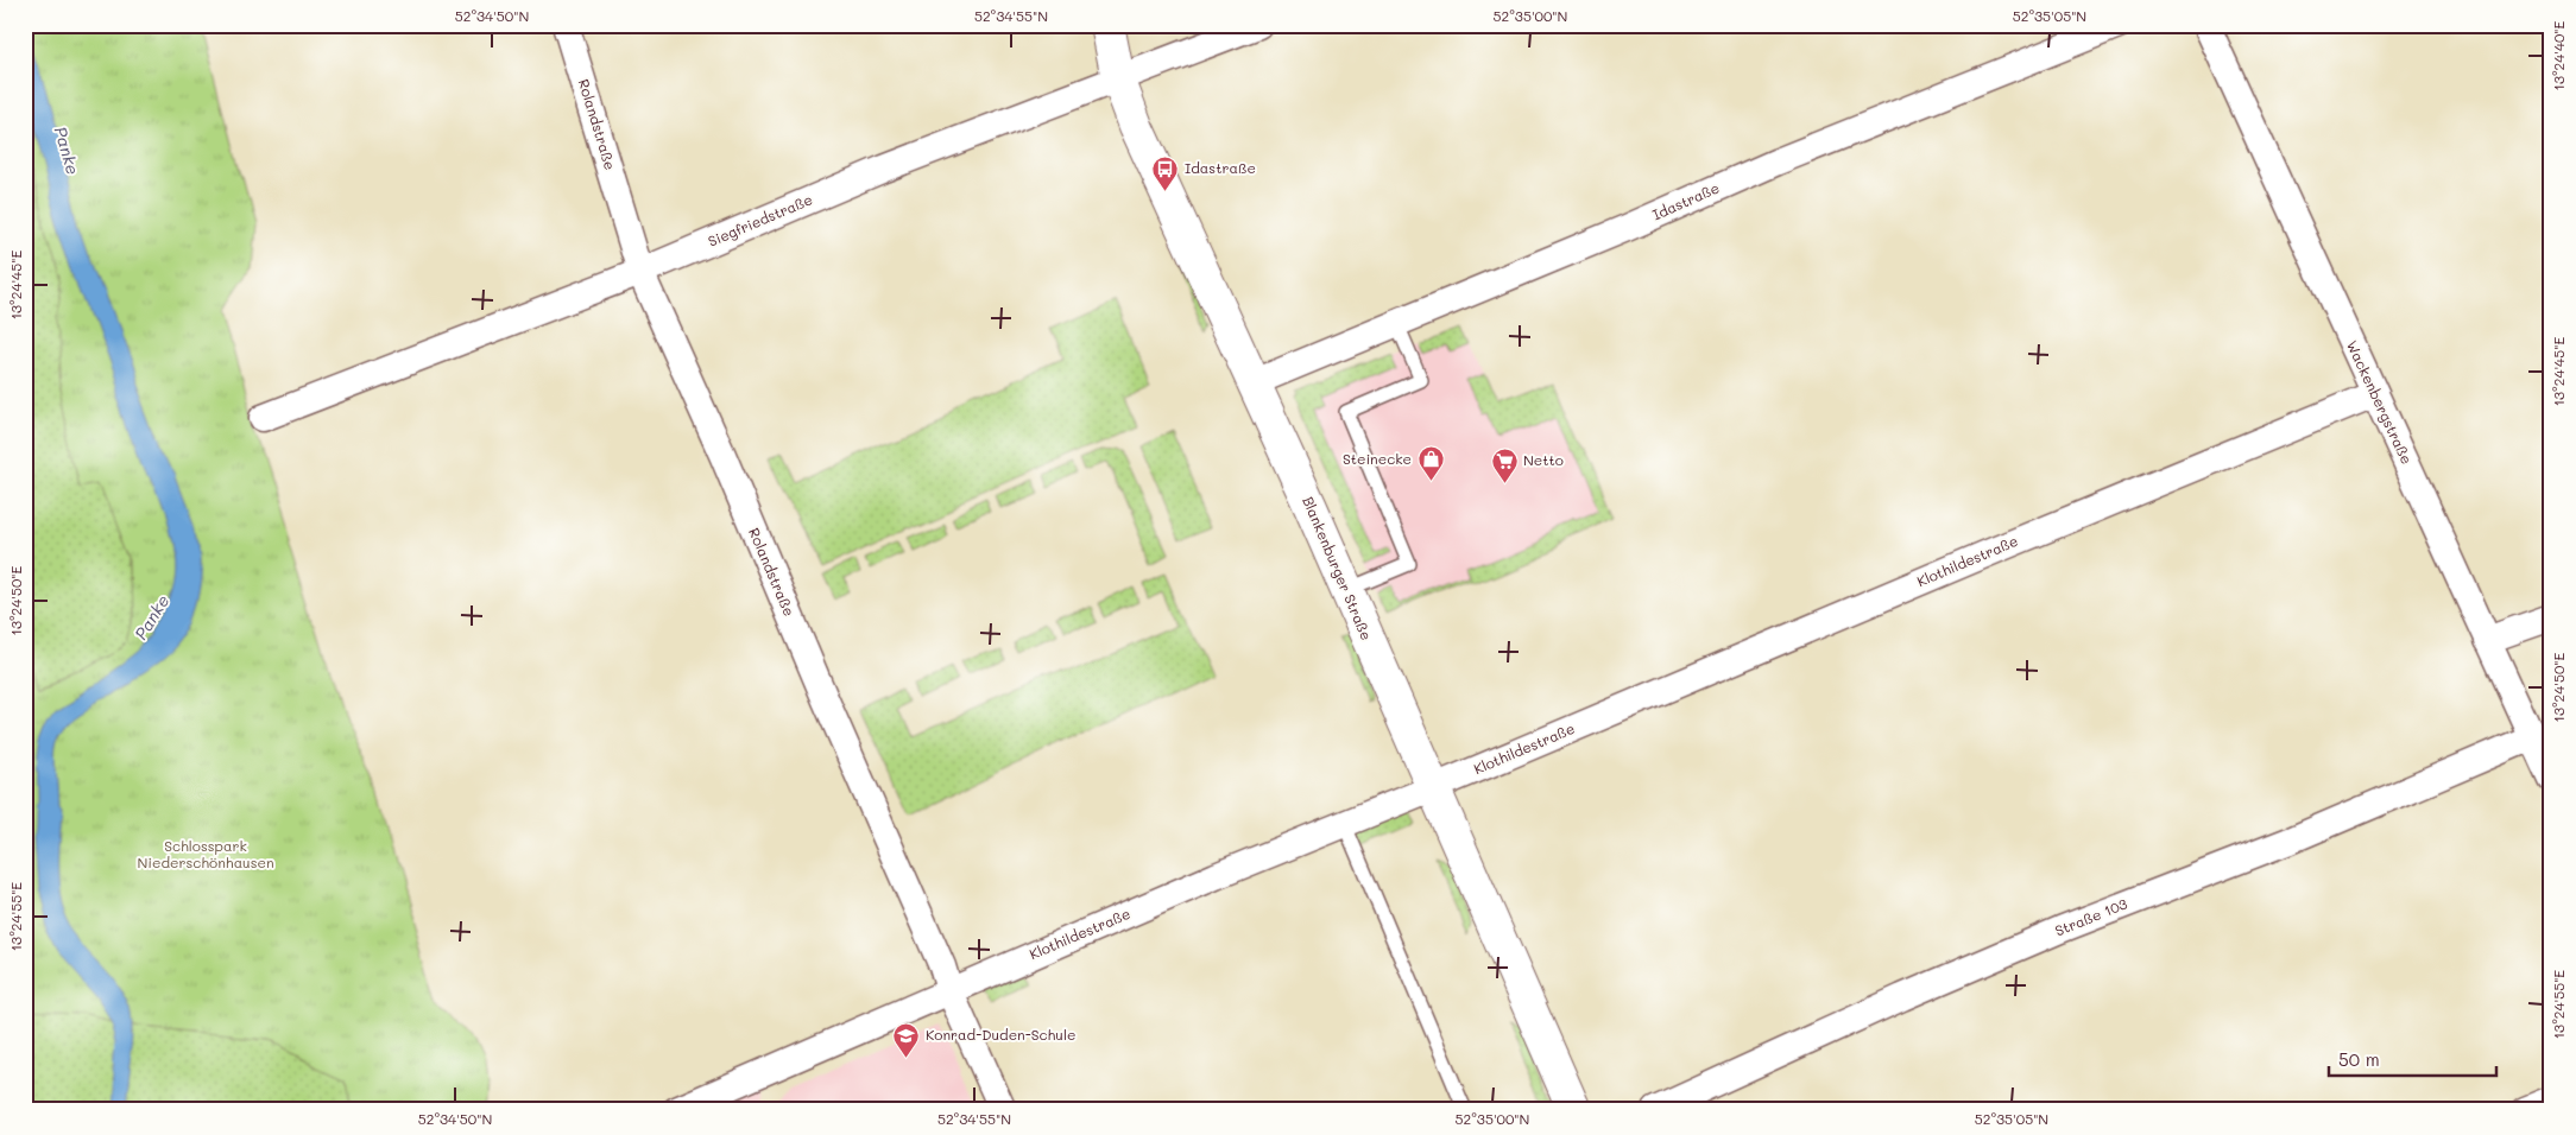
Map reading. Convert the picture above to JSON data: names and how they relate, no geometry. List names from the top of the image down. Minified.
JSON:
{"streets":{"main road":["Blankenburger Straße"],"street":["Rolandstraße","Idastraße","Siegfriedstraße","Wackenbergstraße","Klothildestraße","Straße 103"]},"crossings":[["Rolandstraße","Siegfriedstraße"],["Rolandstraße","Klothildestraße"],["Idastraße","Blankenburger Straße"],["Siegfriedstraße","Blankenburger Straße"],["Wackenbergstraße","Klothildestraße"],["Wackenbergstraße","Straße 103"],["Klothildestraße","Blankenburger Straße"]],"water":["Panke"],"parks":["Schlosspark Niederschönhausen"],"places":{"bus stop":["Idastraße"],"shop":["Steinecke"],"supermarket":["Netto"],"school or university":["Konrad-Duden-Schule"]},"scale_bar":"50 m","coordinates":["52°34'50\"N","52°34'55\"N","52°35'00\"N","52°35'05\"N","13°24'40\"E","13°24'45\"E","13°24'50\"E","13°24'55\"E"]}
